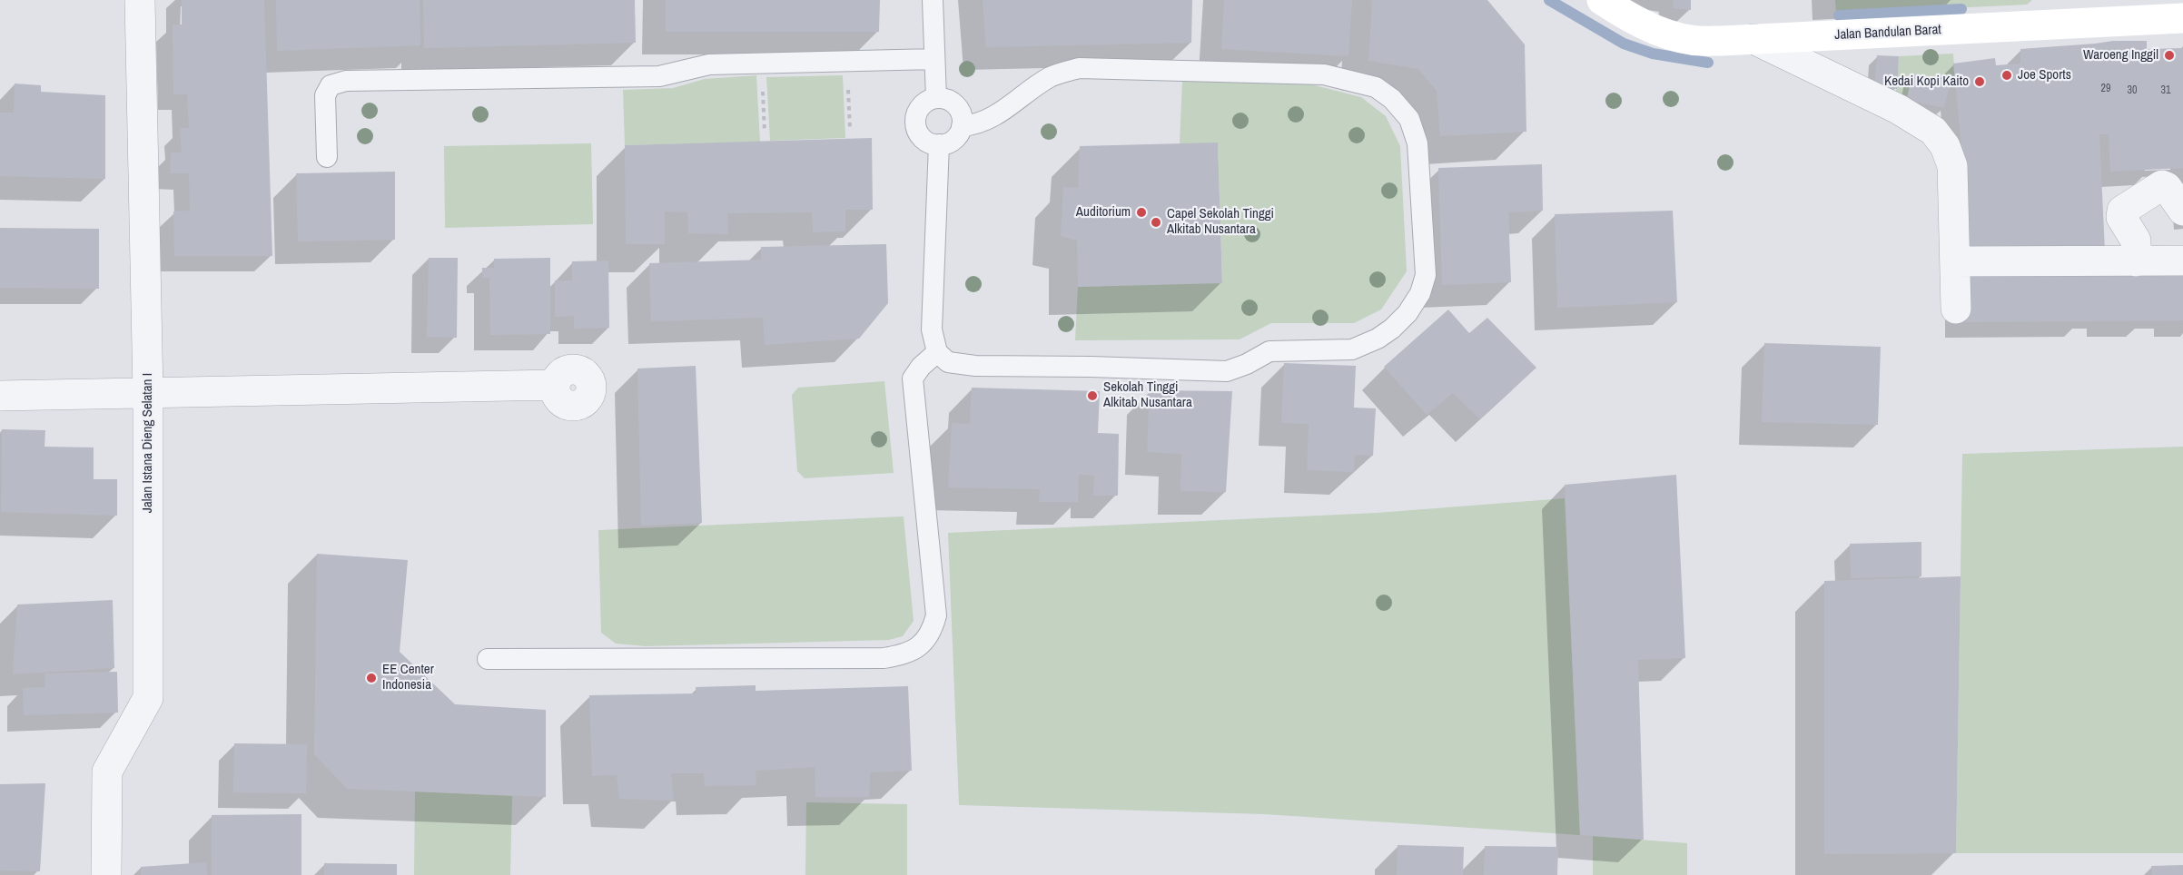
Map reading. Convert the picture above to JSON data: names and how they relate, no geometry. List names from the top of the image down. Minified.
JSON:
{"streets":{"street":["Jalan Bandulan Barat","Jalan Istana Dieng Selatan I"]},"places":["Waroeng Inggil","Joe Sports","Kedai Kopi Kaito","Auditorium","Capel Sekolah Tinggi Alkitab Nusantara","Sekolah Tinggi Alkitab Nusantara","EE Center Indonesia"],"house_numbers":["29","30","31"]}
